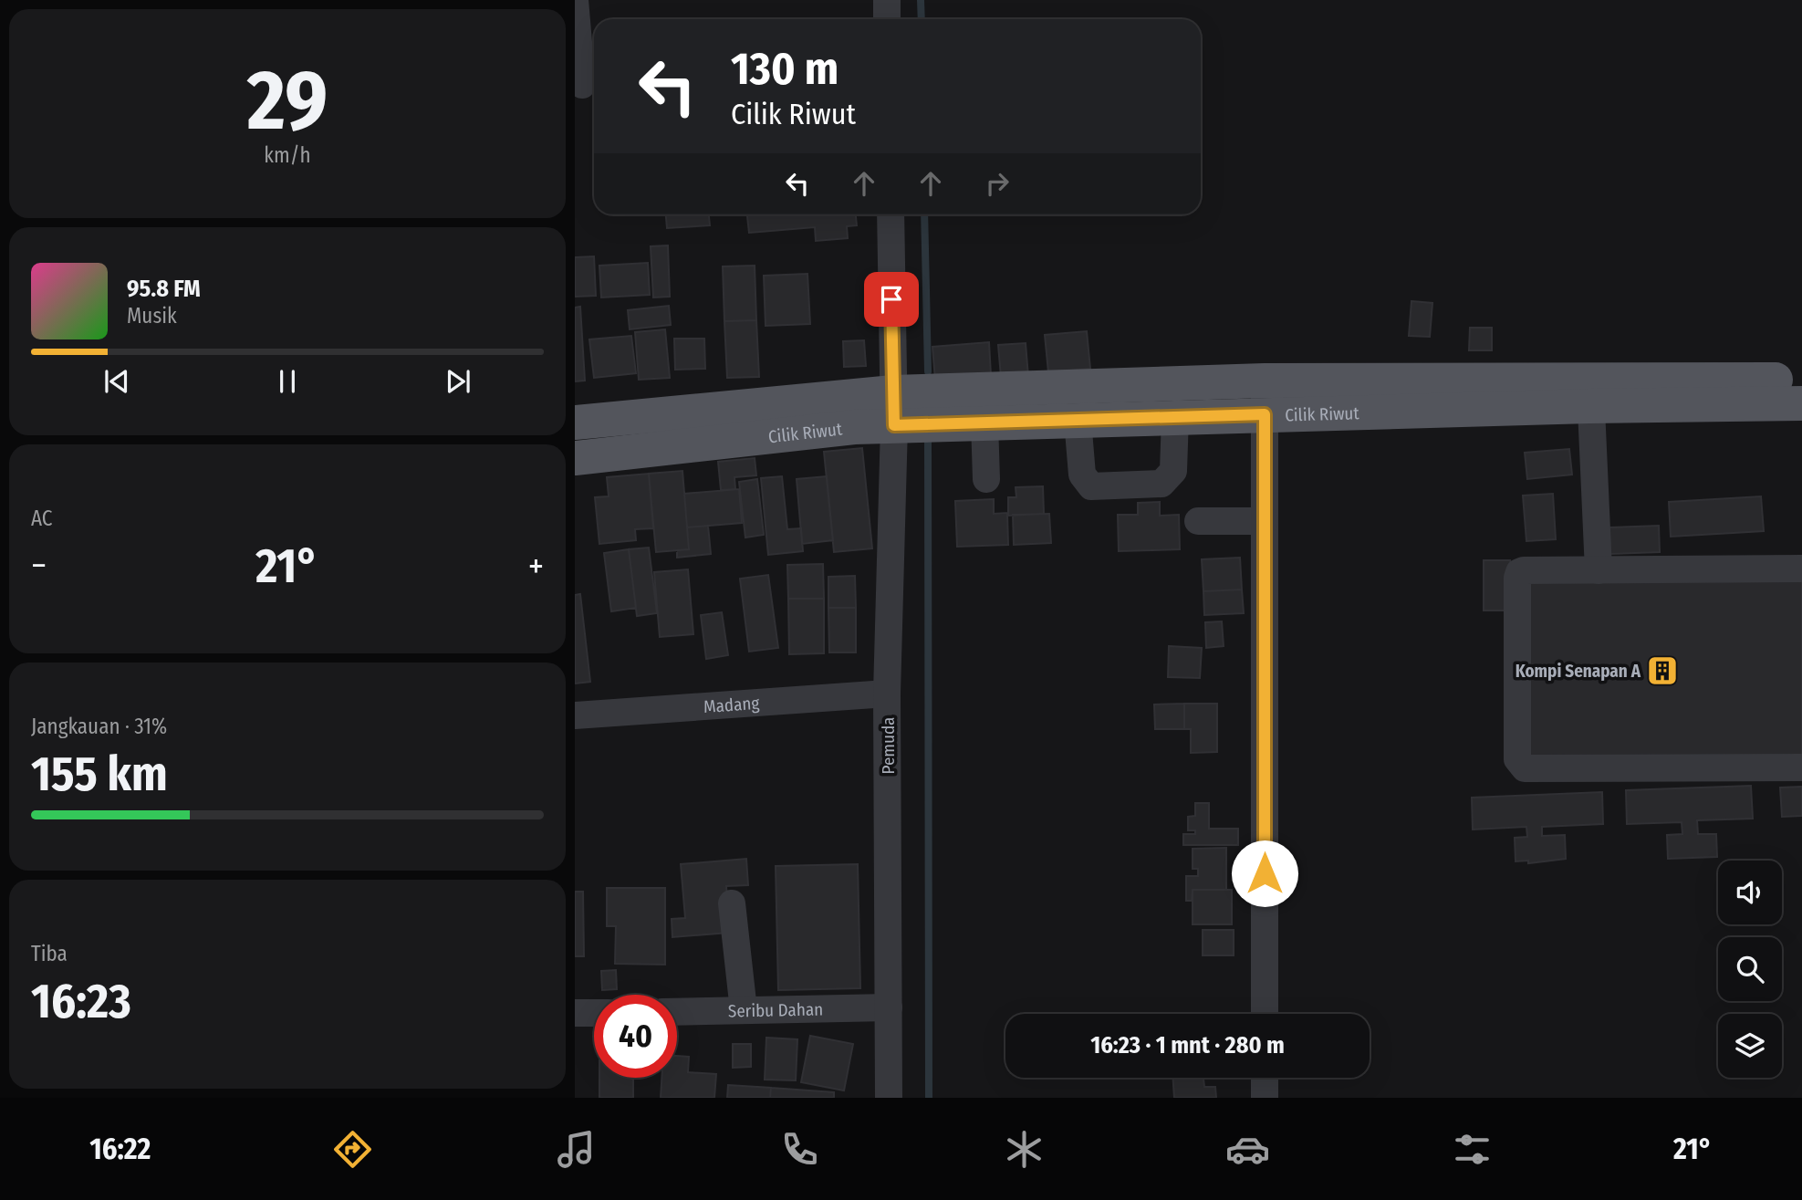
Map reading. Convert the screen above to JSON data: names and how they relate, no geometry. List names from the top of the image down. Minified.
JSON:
{"streets":{"main road":["Cilik Riwut"],"street":["Madang","Pemuda","Seribu Dahan"]},"crossings":[["Cilik Riwut","Pemuda"],["Madang","Pemuda"],["Pemuda","Seribu Dahan"]],"places":{"building":["Kompi Senapan A"]},"page":{"tile":[["29","km/h"],"AC",["Jangkauan · 31%","155 km"],["Tiba","16:23"]],"turn":["130 m","Cilik Riwut"],"song":["95.8 FM","Musik"],"heat":["−","21°","+"],"limit":"40","trip":"16:23 · 1 mnt · 280 m","tabs":["16:22","21°"]}}
